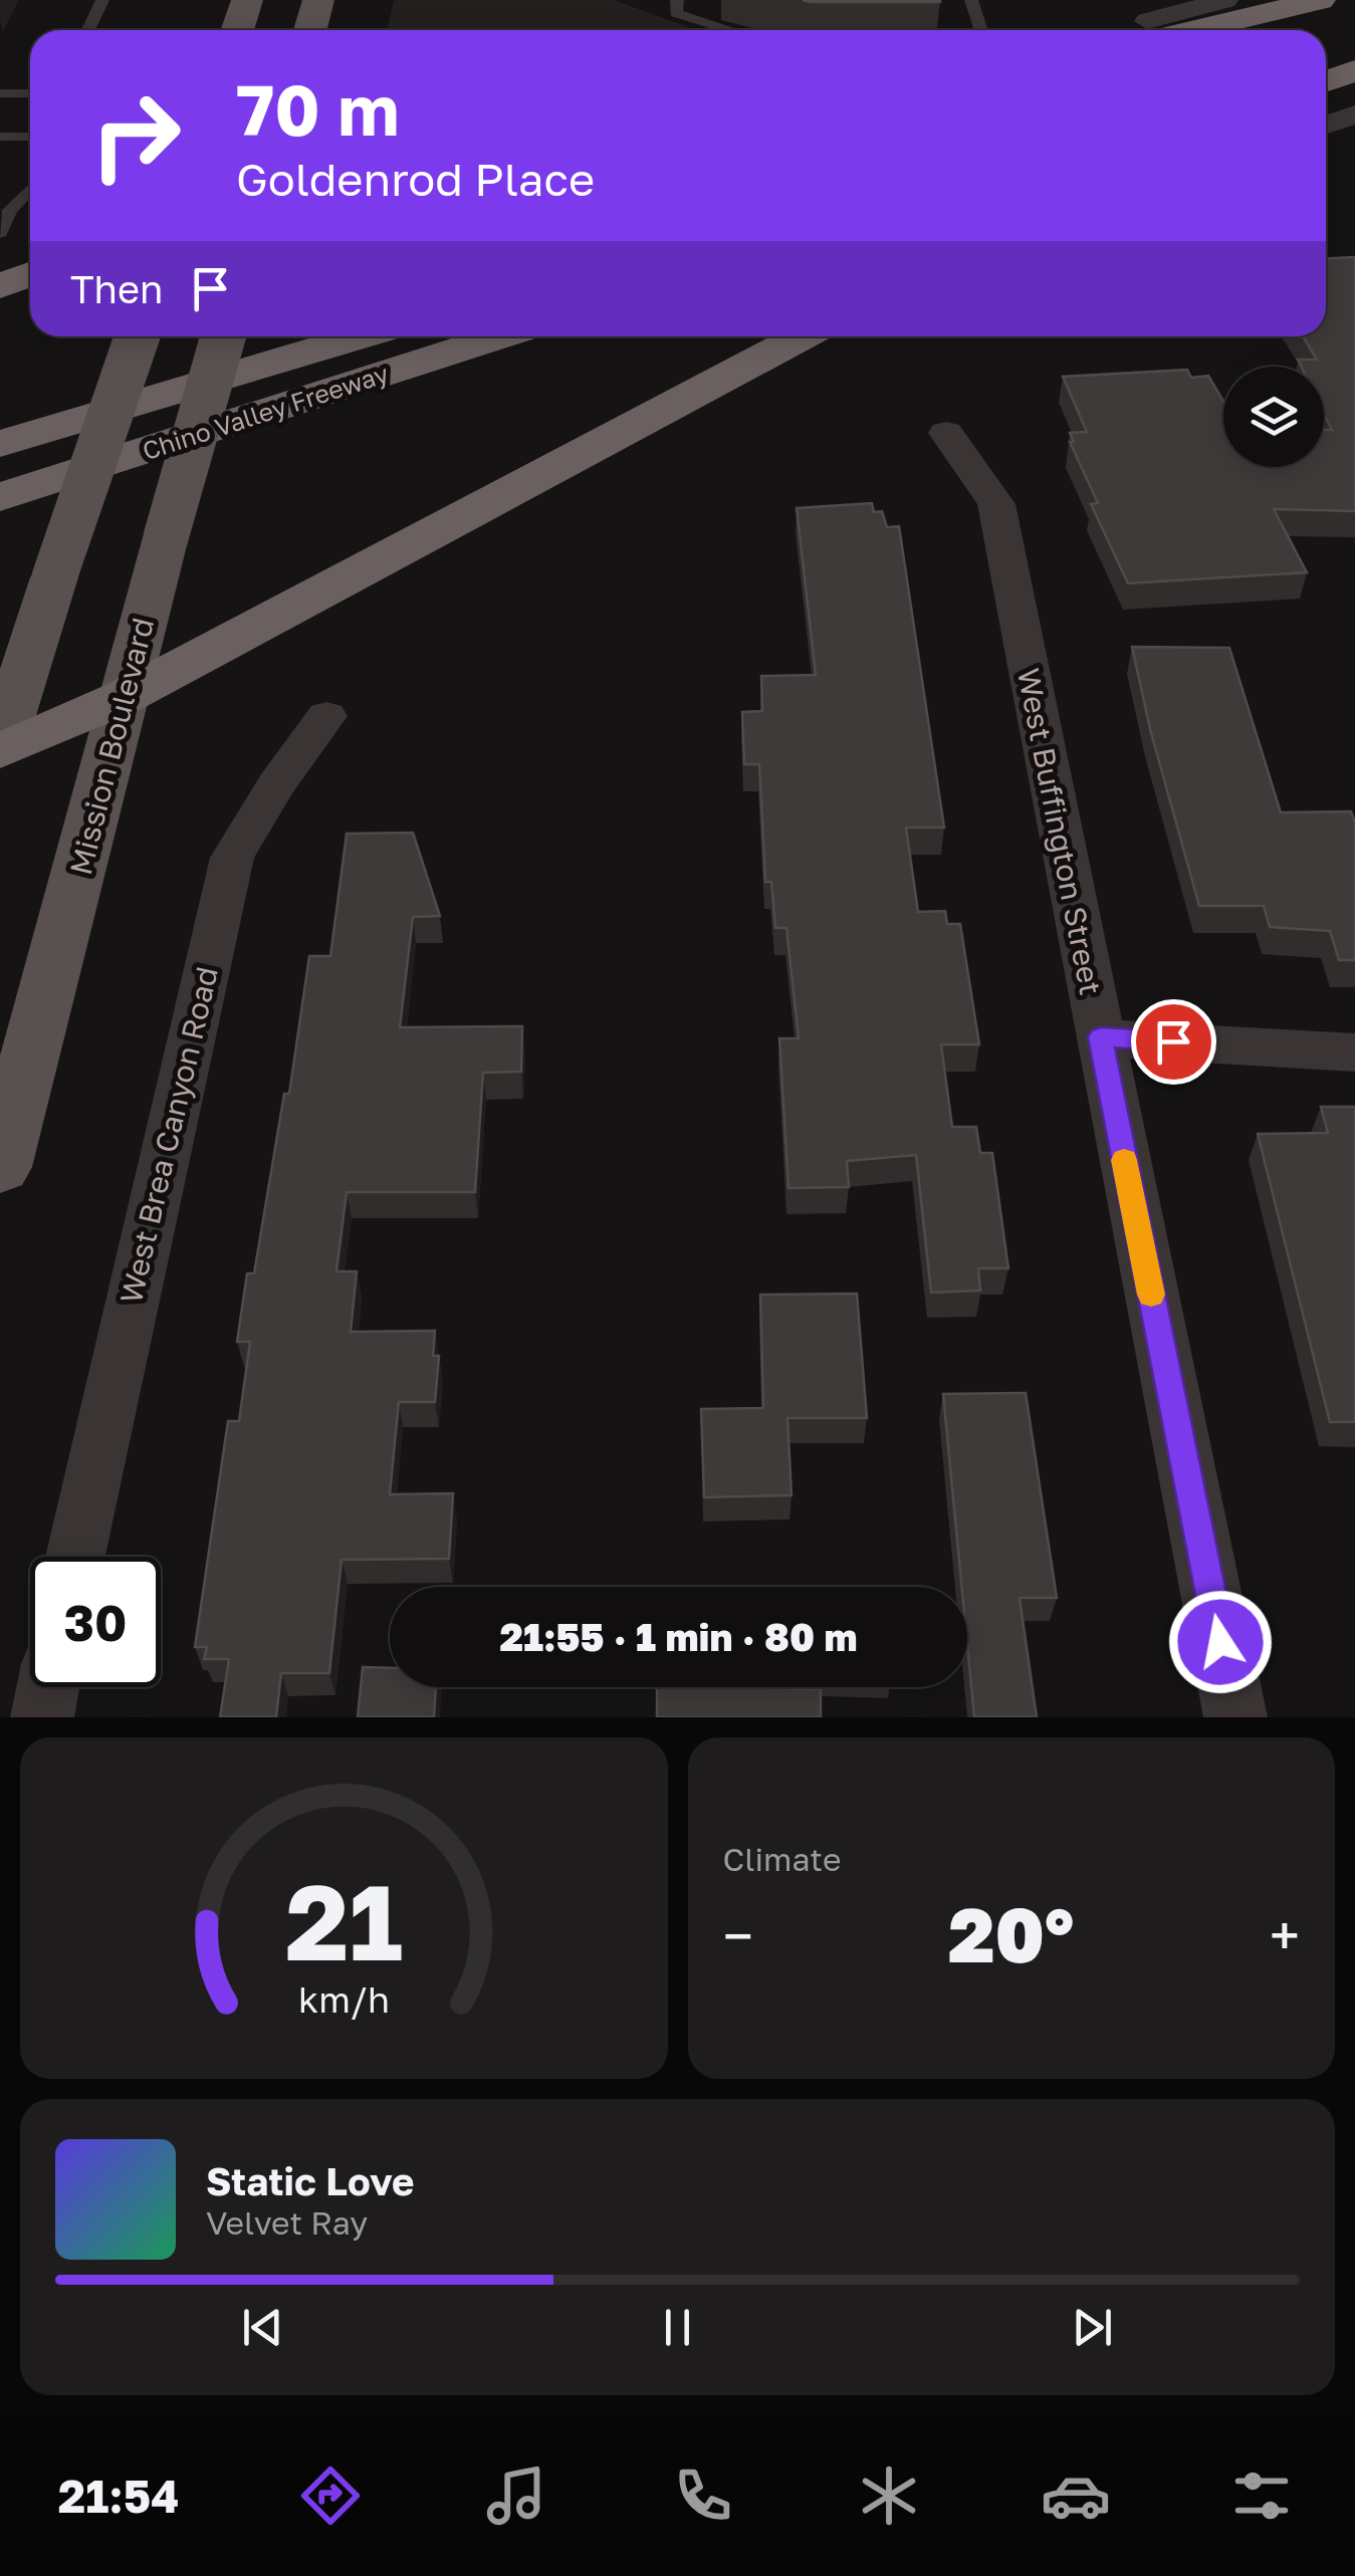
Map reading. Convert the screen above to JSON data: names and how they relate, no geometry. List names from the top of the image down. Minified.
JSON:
{"streets":{"highway":["Chino Valley Freeway"],"main road":["Mission Boulevard"],"street":["West Buffington Street","West Brea Canyon Road"]},"page":{"turn":["70 m","Goldenrod Place"],"then":"Then","limit":"30","trip":"21:55 · 1 min · 80 m","tile":"Climate","heat":["−","20°","+"],"song":["Static Love","Velvet Ray"],"tabs":"21:54","gauge":["21","km/h"]}}
